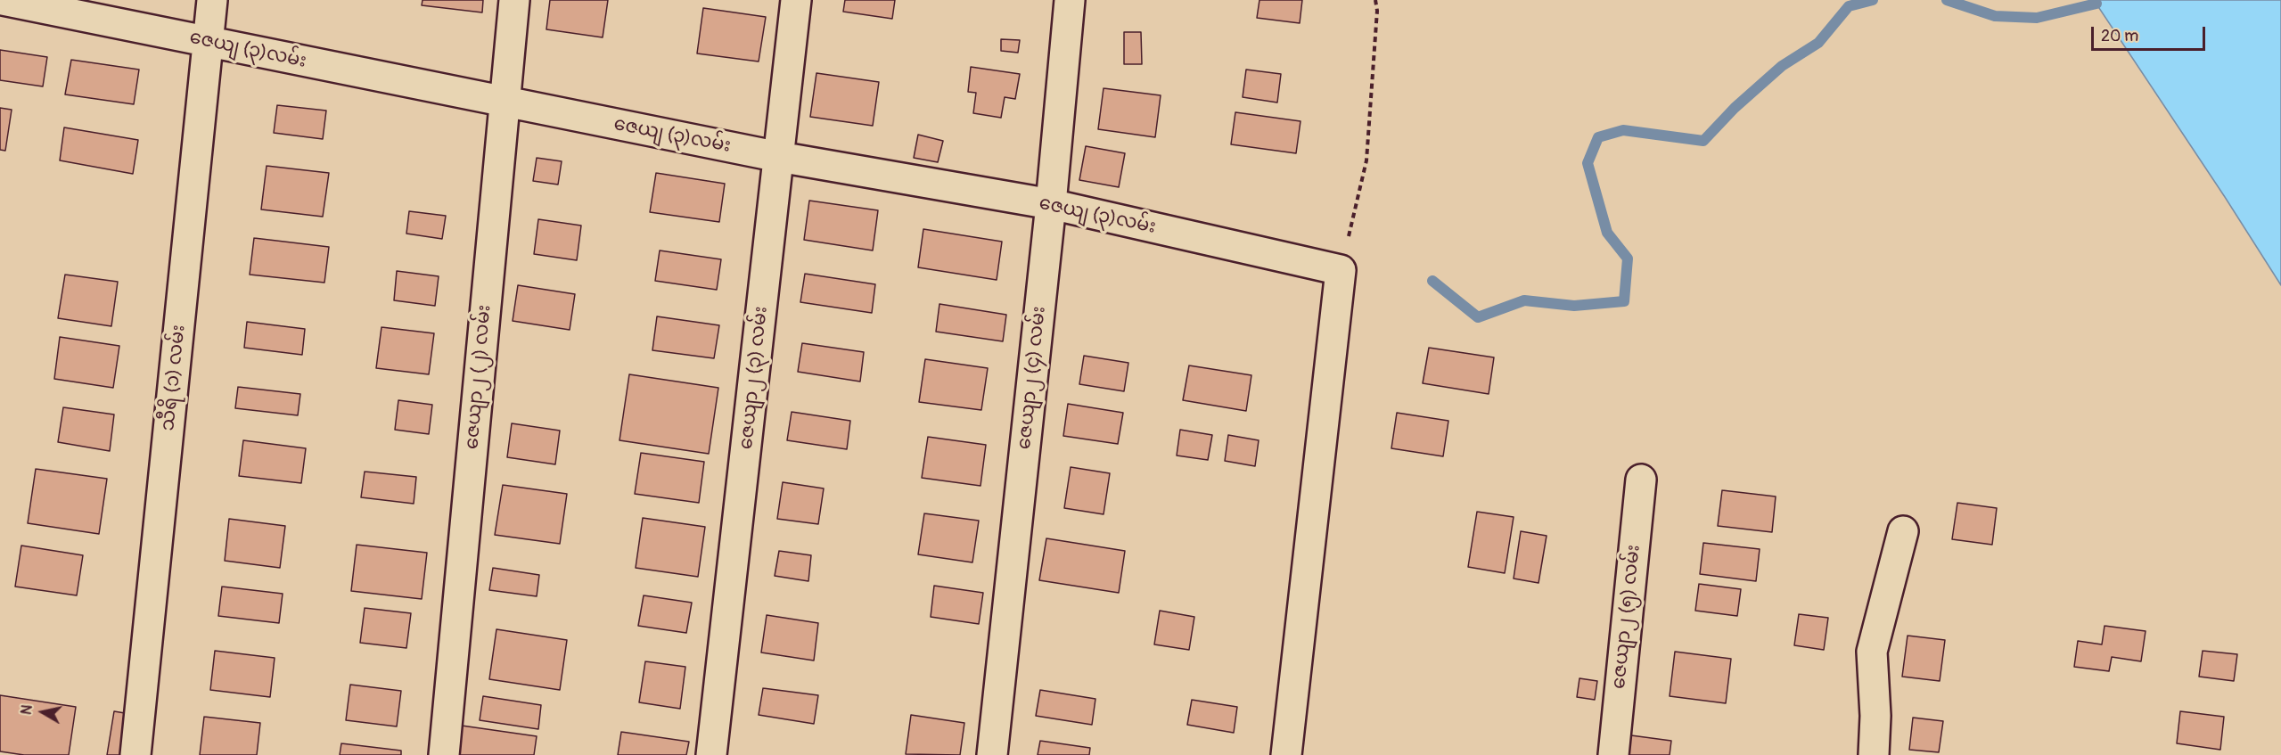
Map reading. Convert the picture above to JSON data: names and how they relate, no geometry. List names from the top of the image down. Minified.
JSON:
{"streets":{"street":["ဇေယျ (၃)လမ်း","ဇေယျာ၂ (၂) လမ်း","သီရိ (၁) လမ်း","ဇေယျာ၂ (၃) လမ်း","ဇေယျာ၂ (၄) လမ်း","ဇေယျာ၂ (၅) လမ်း"]},"crossings":[["ဇေယျ (၃)လမ်း","ဇေယျာ၂ (၂) လမ်း"],["ဇေယျ (၃)လမ်း","သီရိ (၁) လမ်း"],["ဇေယျ (၃)လမ်း","ဇေယျာ၂ (၃) လမ်း"],["ဇေယျ (၃)လမ်း","ဇေယျာ၂ (၄) လမ်း"]],"scale_bar":"20 m","north":"left"}
